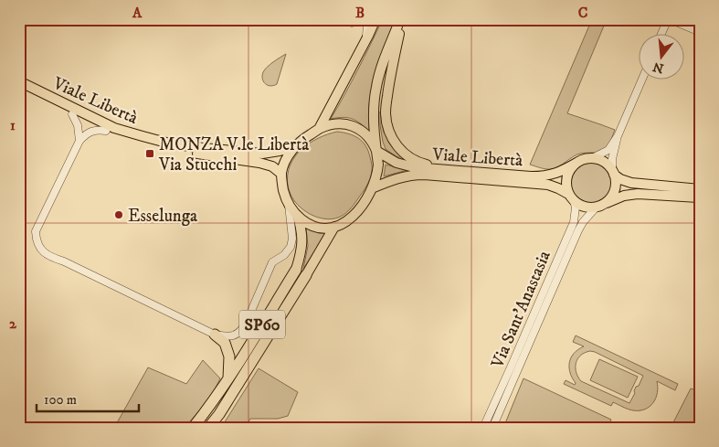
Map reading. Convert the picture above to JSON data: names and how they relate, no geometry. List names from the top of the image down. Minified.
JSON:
{"streets":{"highway":["SP60"],"main road":["Viale Libertà"],"street":["Via Sant'Anastasia"]},"crossings":[["Viale Libertà","Via Sant'Anastasia"],["Viale Libertà","SP60"]],"places":{"transit":["MONZA V.le Libertà Via Stucchi"],"other":["Esselunga"]},"scale_bar":"100 m","north":"bottom","grid":{"columns":["A","B","C"],"rows":["1","2"]}}
